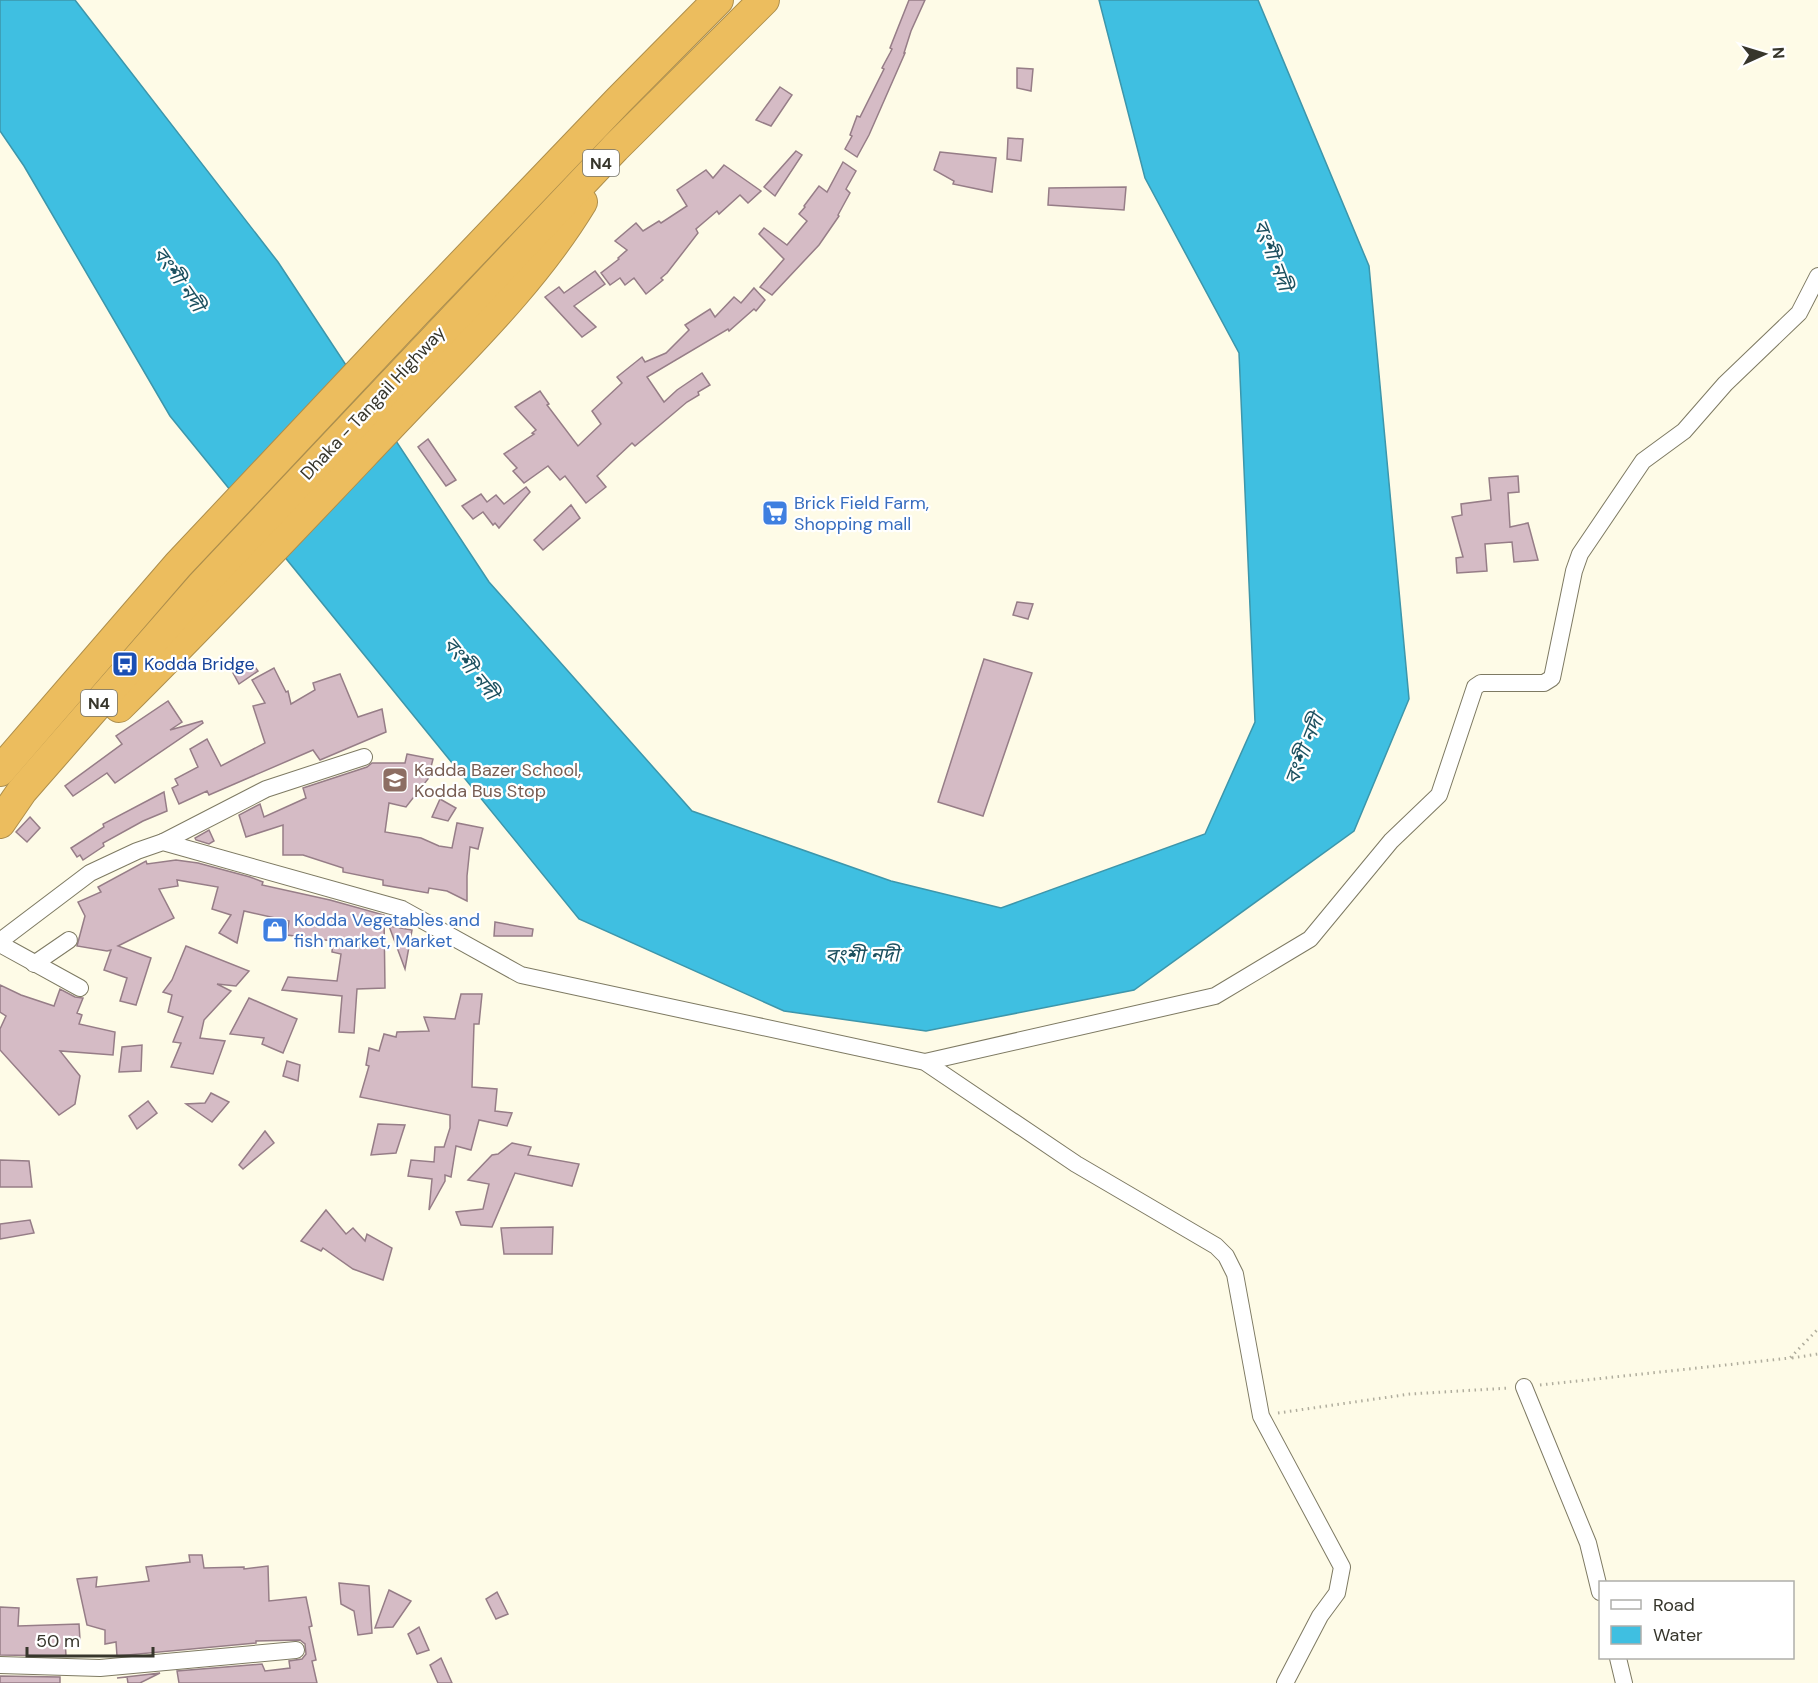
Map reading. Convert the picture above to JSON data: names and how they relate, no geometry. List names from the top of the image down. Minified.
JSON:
{"streets":{"highway":["N4","Dhaka - Tangail Highway"]},"water":["বংশী নদী"],"places":{"supermarket":["Brick Field Farm, Shopping mall"],"bus stop":["Kodda Bridge"],"school or university":["Kadda Bazer School, Kodda Bus Stop"],"shop":["Kodda Vegetables and fish market, Market"]},"legend":["Road","Water"],"scale_bar":"50 m","north":"right"}
